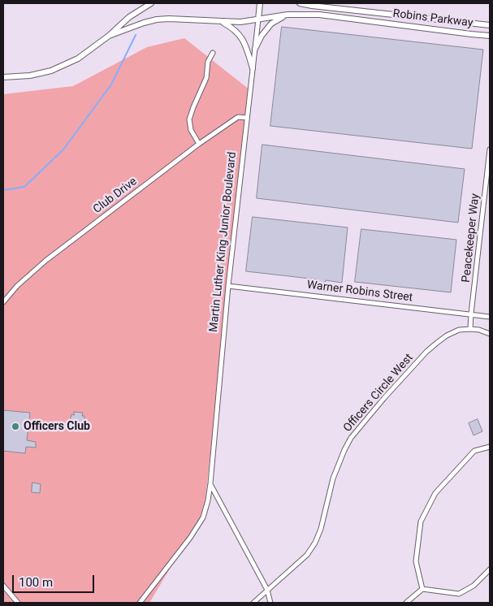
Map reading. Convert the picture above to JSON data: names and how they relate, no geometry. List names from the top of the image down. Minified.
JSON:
{"streets":{"street":["Robins Parkway","Club Drive","Peacekeeper Way","Martin Luther King Junior Boulevard","Warner Robins Street","Officers Circle West"]},"crossings":[["Robins Parkway","Martin Luther King Junior Boulevard"],["Club Drive","Martin Luther King Junior Boulevard"],["Peacekeeper Way","Warner Robins Street"],["Peacekeeper Way","Officers Circle West"],["Martin Luther King Junior Boulevard","Warner Robins Street"]],"places":["Officers Club"],"scale_bar":"100 m"}
